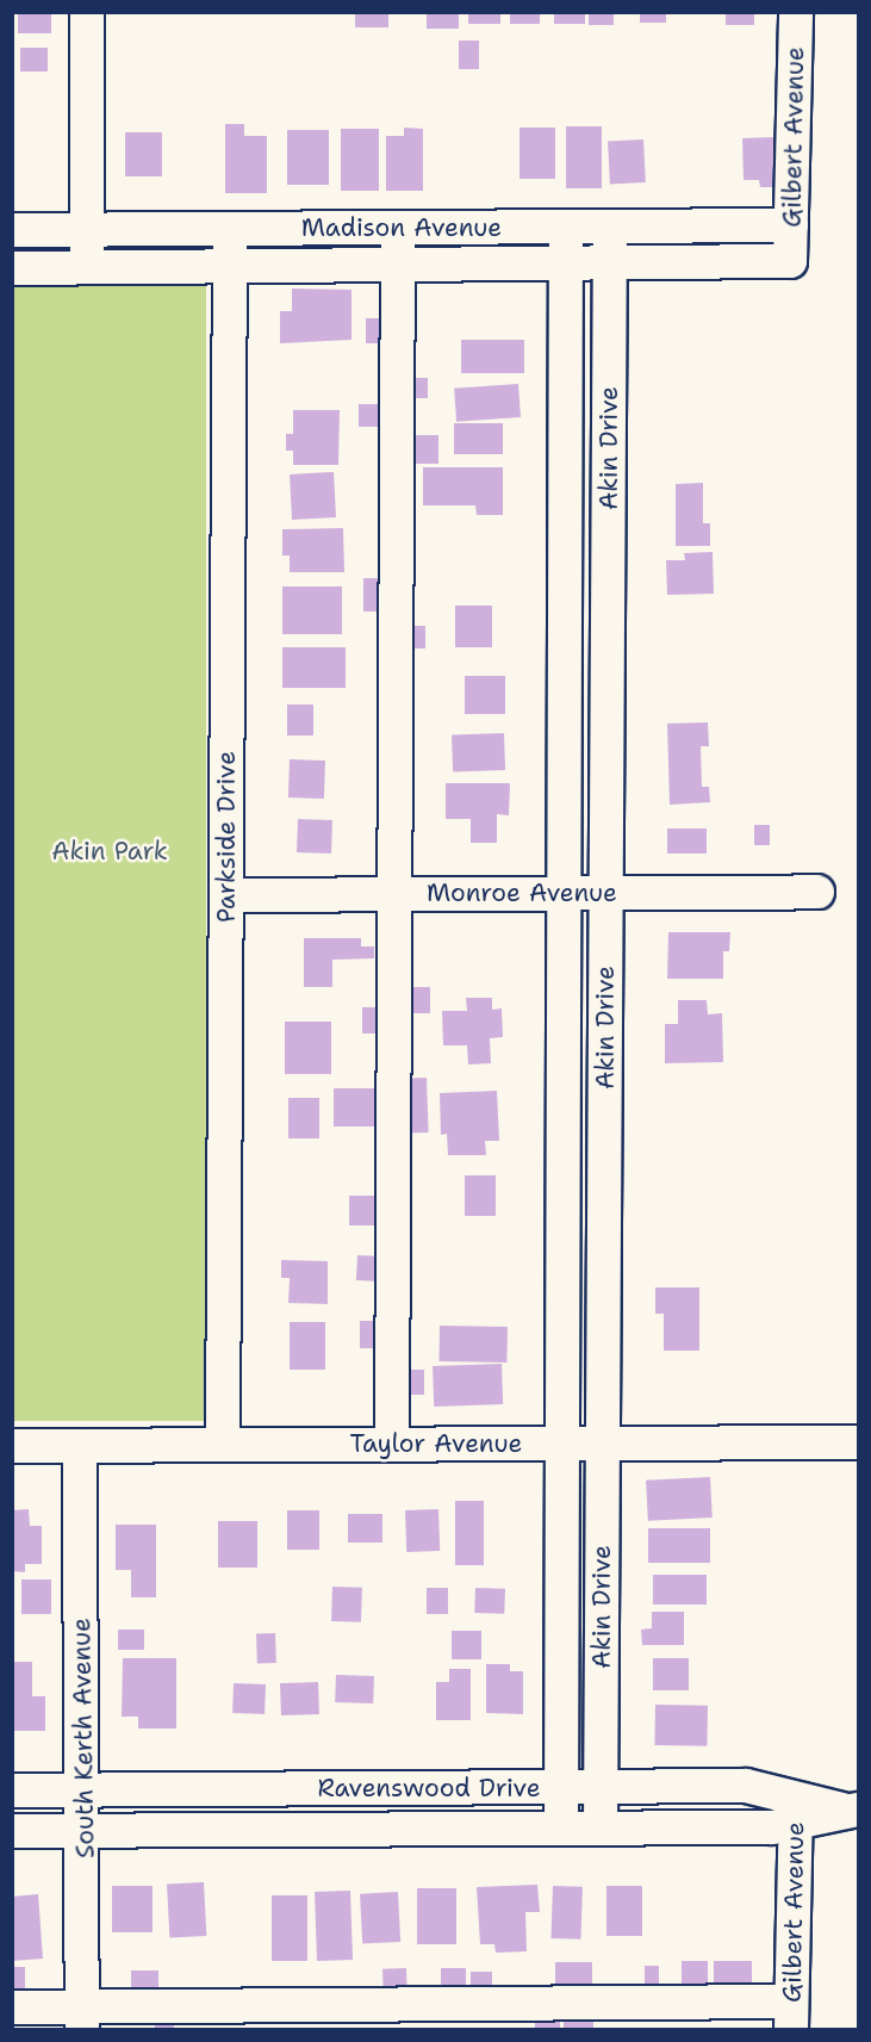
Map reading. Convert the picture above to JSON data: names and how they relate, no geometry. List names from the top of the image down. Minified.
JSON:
{"streets":{"street":["Gilbert Avenue","Madison Avenue","Akin Drive","Parkside Drive","Monroe Avenue","Taylor Avenue","South Kerth Avenue","Ravenswood Drive"]},"crossings":[["Gilbert Avenue","Madison Avenue"],["Gilbert Avenue","Ravenswood Drive"],["Madison Avenue","Akin Drive"],["Madison Avenue","Parkside Drive"],["Akin Drive","Monroe Avenue"],["Akin Drive","Taylor Avenue"],["Akin Drive","Ravenswood Drive"],["Parkside Drive","Monroe Avenue"],["Parkside Drive","Taylor Avenue"],["Taylor Avenue","South Kerth Avenue"],["South Kerth Avenue","Ravenswood Drive"]],"parks":["Akin Park"]}
